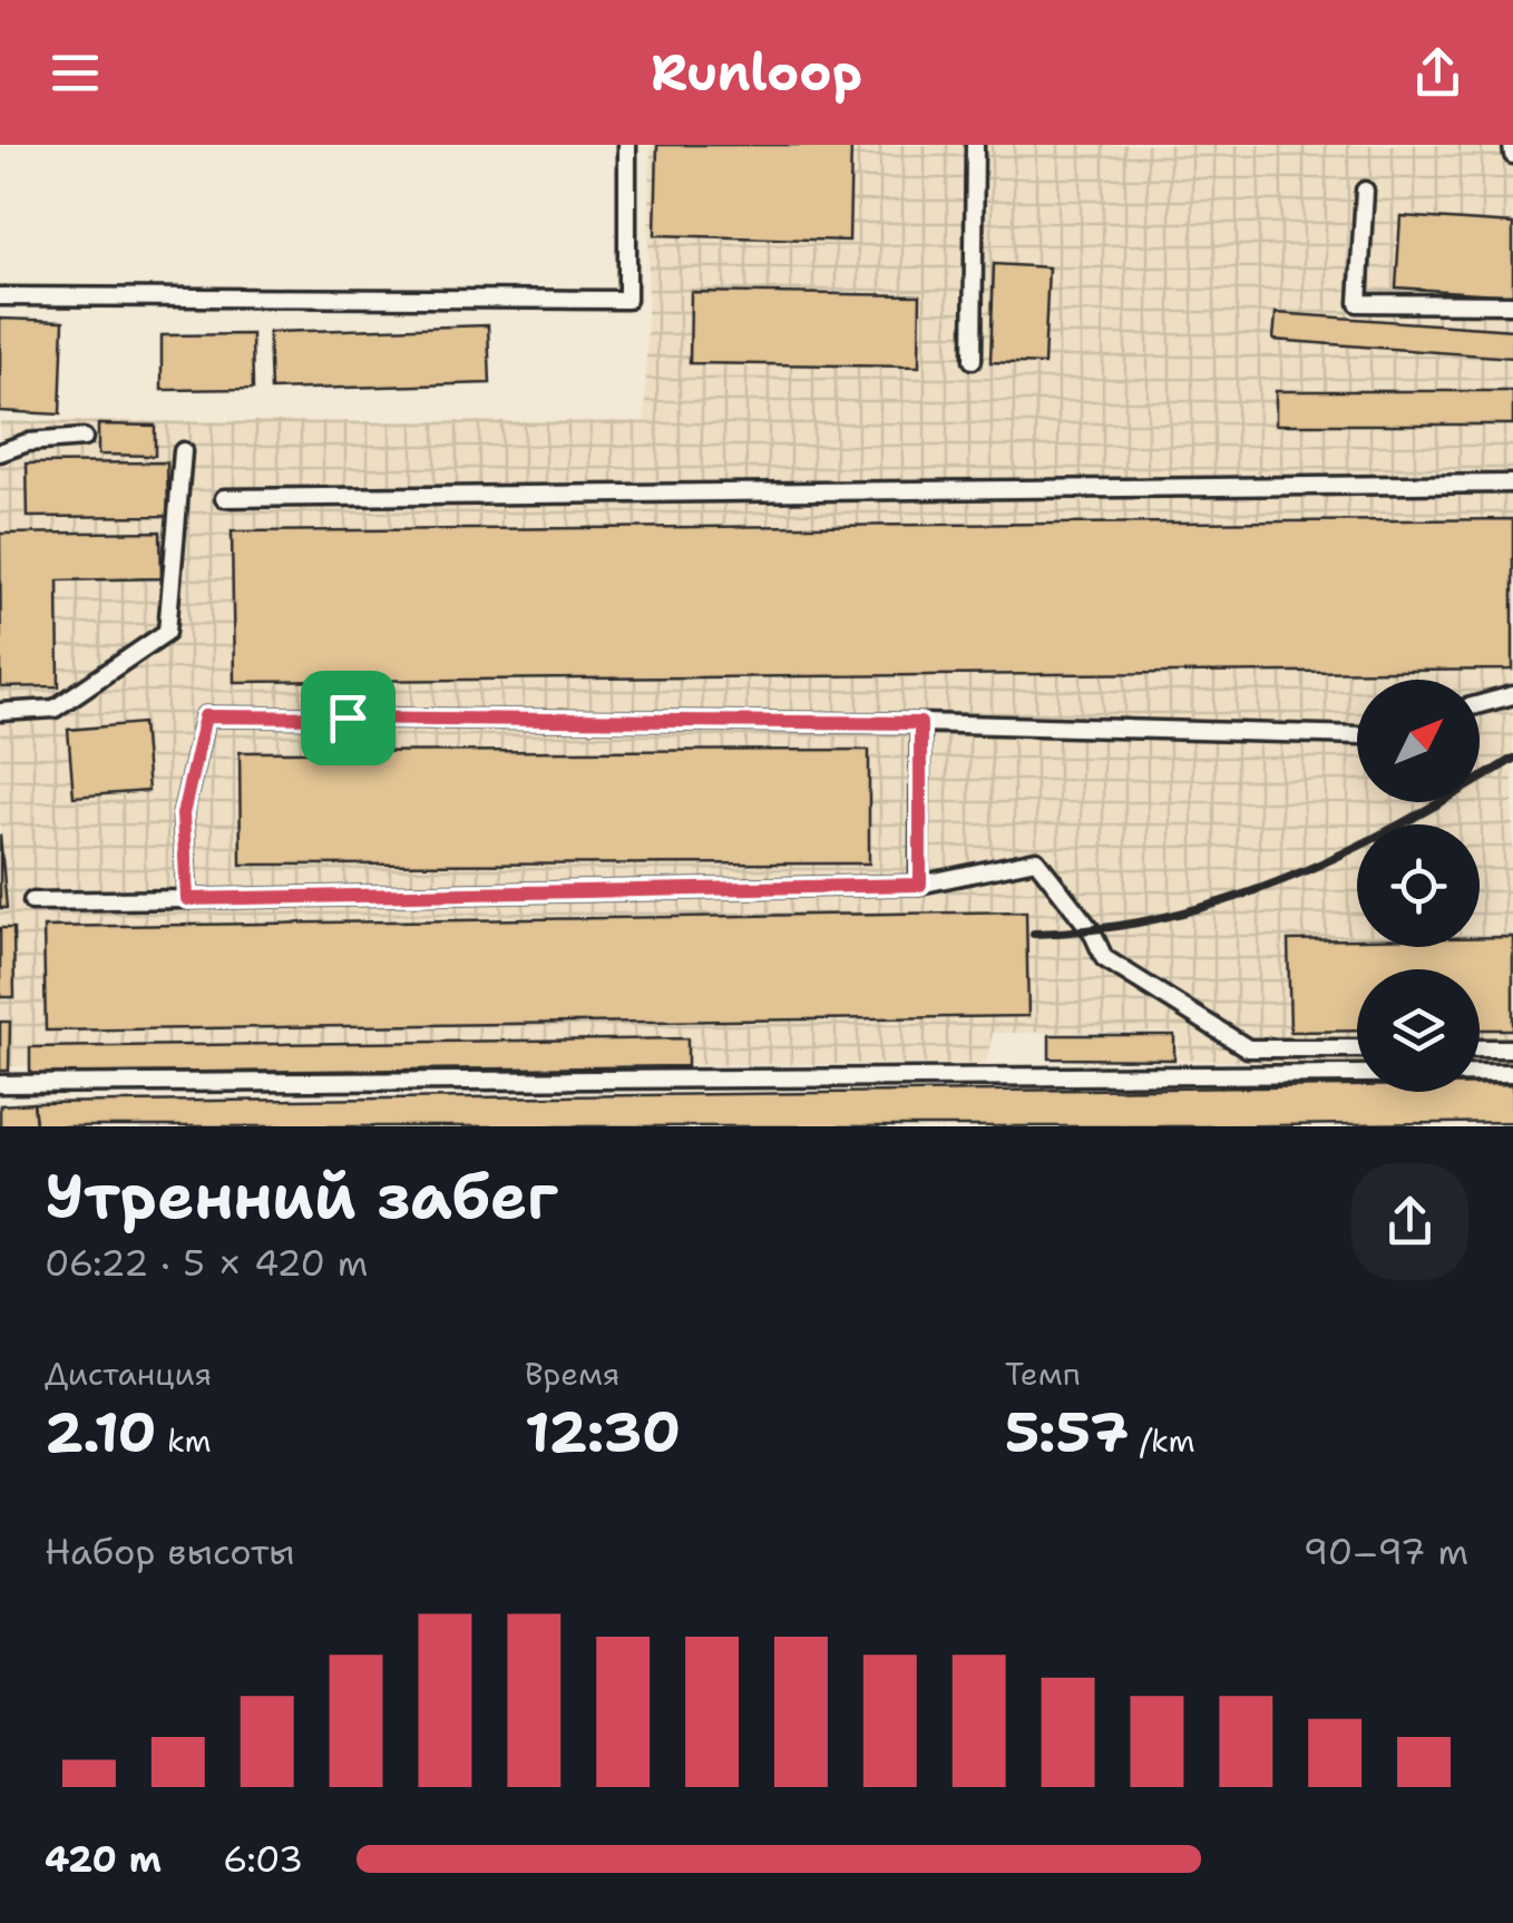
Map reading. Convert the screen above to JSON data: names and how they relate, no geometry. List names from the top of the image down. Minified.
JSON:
{"north":"top right","page":{"header":"Runloop","heading":["Утренний забег","06:22 · 5 × 420 m"],"stats":[["Дистанция","2.10 km"],["Время","12:30"],["Темп","5:57 /km"]],"chart":["Набор высоты","90–97 m"],"list":[{"name":"420 m","note":"6:03"}]}}
